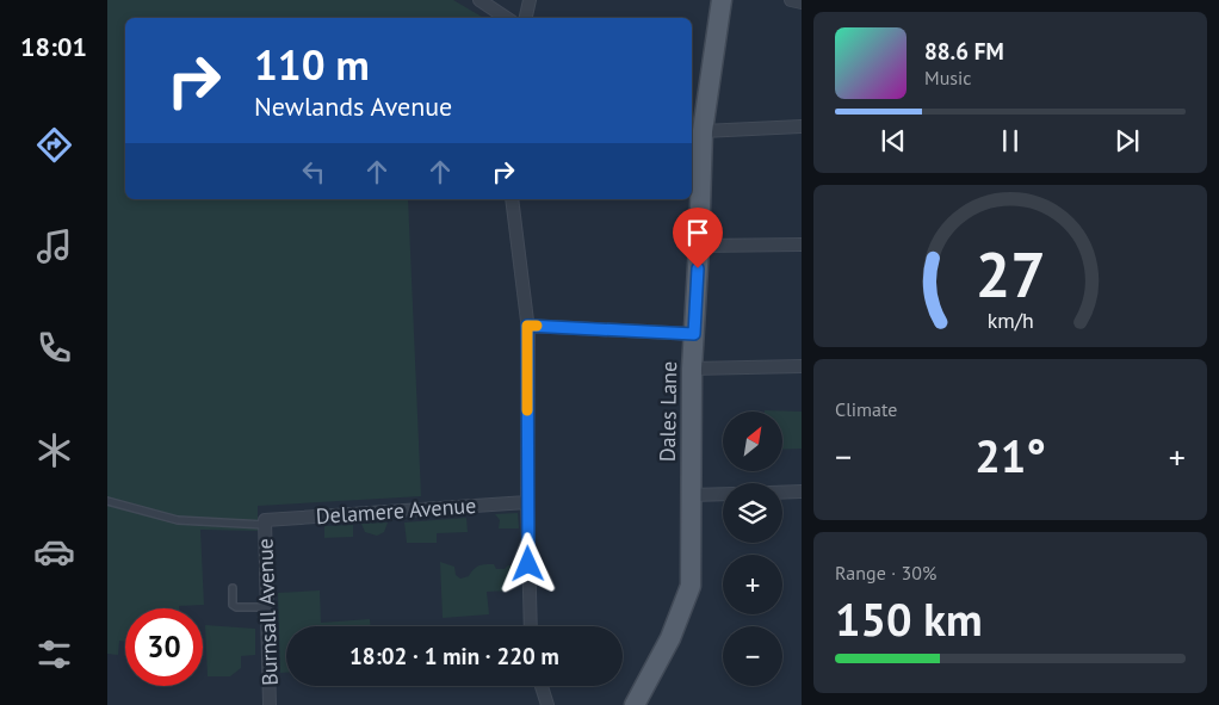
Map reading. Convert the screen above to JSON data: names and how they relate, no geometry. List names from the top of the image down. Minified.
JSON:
{"streets":{"main road":["Dales Lane"],"street":["Delamere Avenue","Burnsall Avenue"]},"crossings":[["Delamere Avenue","Burnsall Avenue"]],"north":"top right","page":{"tabs":"18:01","turn":["110 m","Newlands Avenue"],"song":["88.6 FM","Music"],"tile":["Climate",["Range · 30%","150 km"]],"map_buttons":["+","−"],"heat":["−","21°","+"],"limit":"30","trip":"18:02 · 1 min · 220 m","gauge":["27","km/h"]}}
